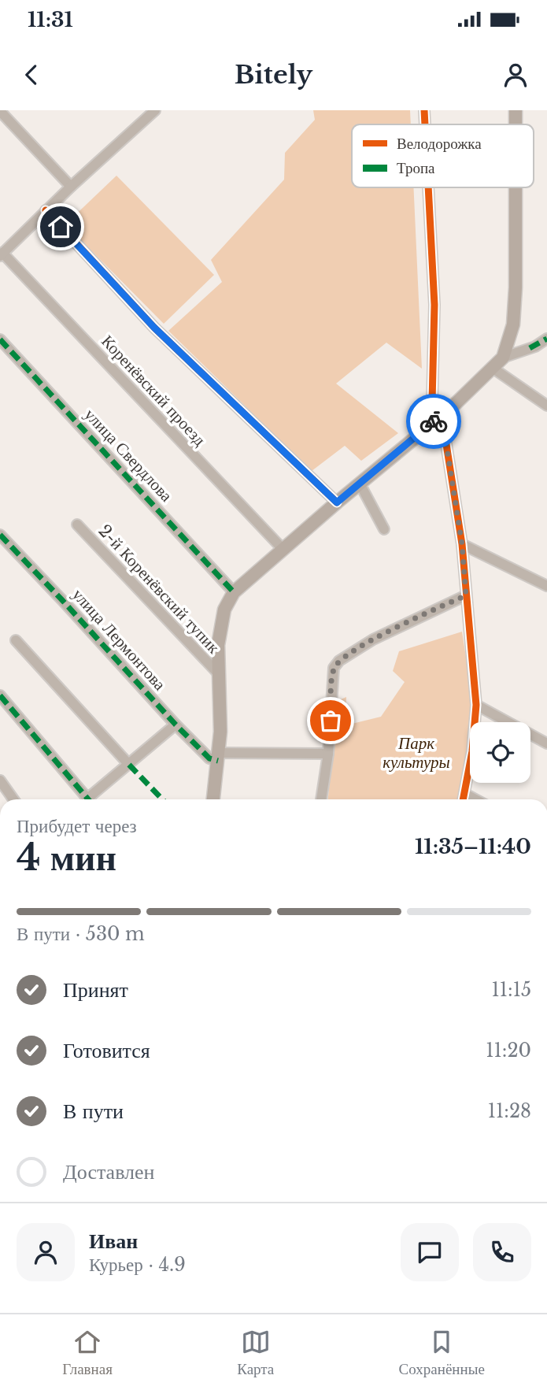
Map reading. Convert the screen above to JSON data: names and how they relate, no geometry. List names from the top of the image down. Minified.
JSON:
{"streets":{"street":["Коренёвский проезд","улица Свердлова","2-й Коренёвский тупик","улица Лермонтова"]},"parks":["Парк культуры"],"legend":["Велодорожка","Тропа"],"page":{"status":"11:31","header":"Bitely","heading":["4 мин","Прибудет через","11:35–11:40"],"panel":["Иван","Курьер · 4.9"],"bar":"В пути · 530 m","list":[["Принят","11:15"],["Готовится","11:20"],["В пути","11:28"],"Доставлен"],"tabs":["Главная","Карта","Сохранённые"]}}
